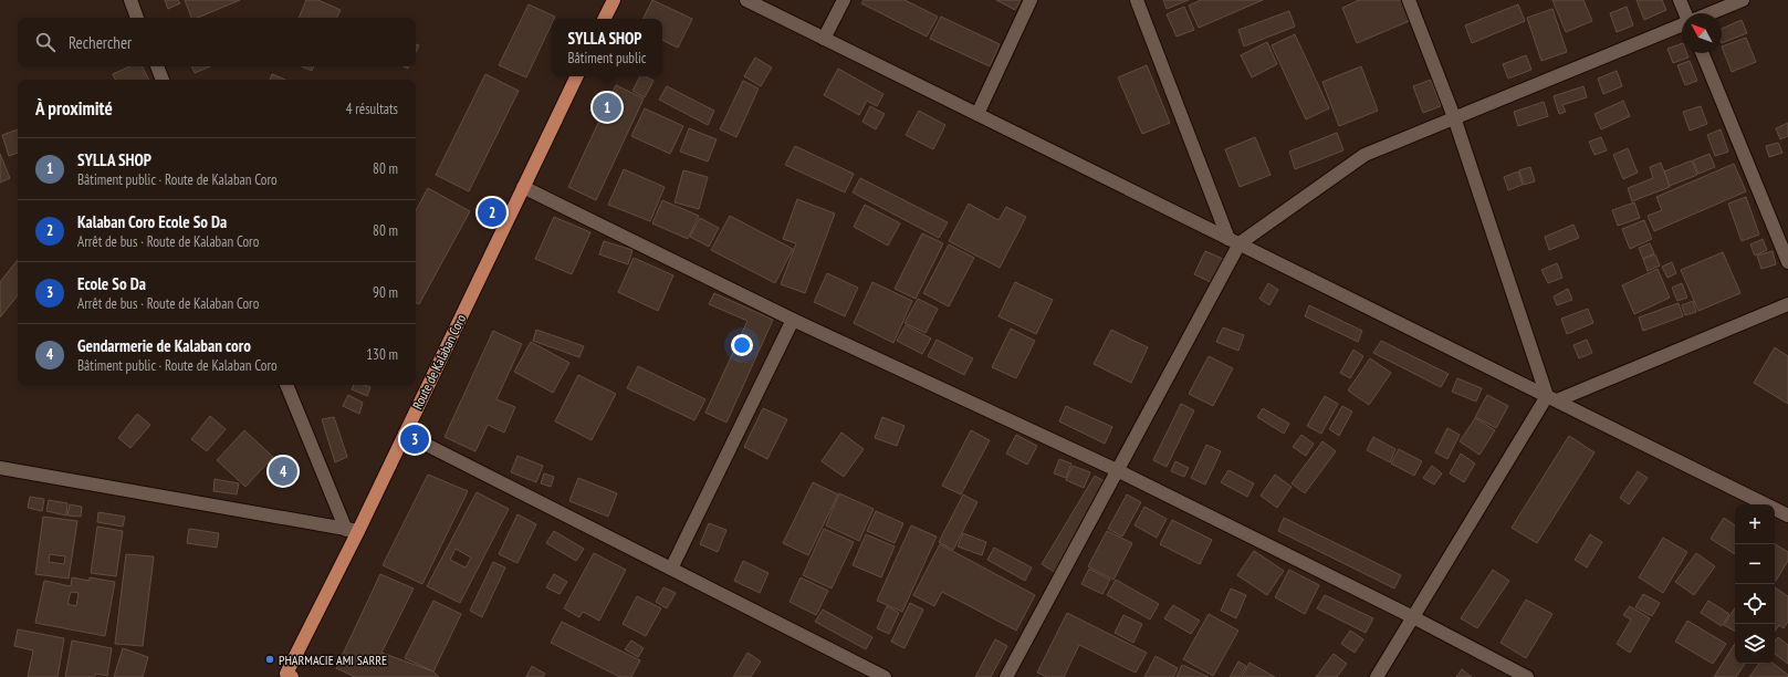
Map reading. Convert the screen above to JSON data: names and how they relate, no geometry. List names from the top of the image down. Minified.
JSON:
{"streets":{"main road":["Route de Kalaban Coro"]},"places":["PHARMACIE AMI SARRE"],"north":"top left","page":{"search":"Rechercher","popup":["SYLLA SHOP","Bâtiment public"],"heading":["À proximité","4 résultats"],"pins":["1","2","3","4"],"list":[{"mark":"1","name":"SYLLA SHOP","note":"Bâtiment public · Route de Kalaban Coro","value":"80 m"},{"mark":"2","name":"Kalaban Coro Ecole So Da","note":"Arrêt de bus · Route de Kalaban Coro","value":"80 m"},{"mark":"3","name":"Ecole So Da","note":"Arrêt de bus · Route de Kalaban Coro","value":"90 m"},{"mark":"4","name":"Gendarmerie de Kalaban coro","note":"Bâtiment public · Route de Kalaban Coro","value":"130 m"}],"map_buttons":["+","−"]}}
